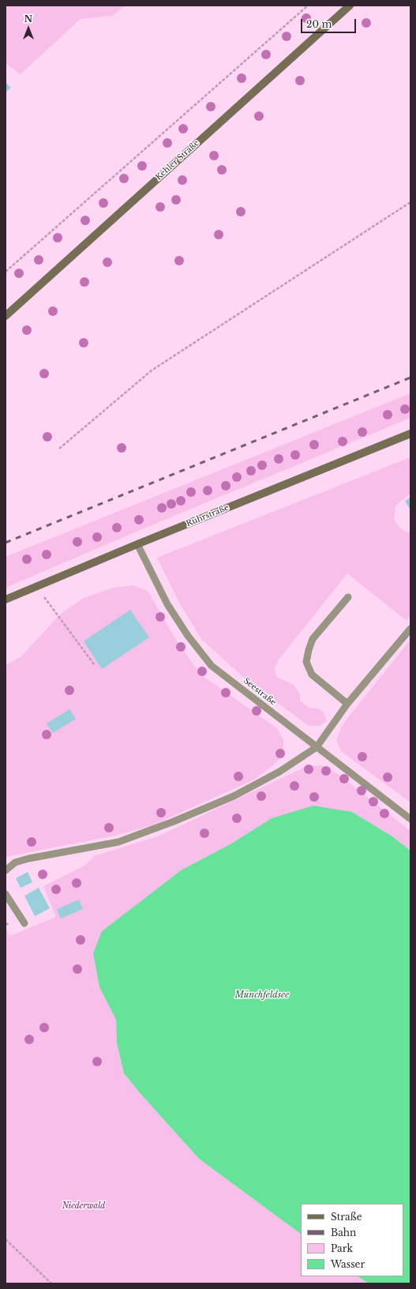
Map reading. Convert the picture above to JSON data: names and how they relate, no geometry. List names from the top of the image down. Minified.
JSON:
{"streets":{"main road":["Kehler Straße","Ruhrstraße"],"lane":["Seestraße"]},"crossings":[["Ruhrstraße","Seestraße"]],"water":["Münchfeldsee"],"parks":["Niederwald"],"legend":["Straße","Bahn","Park","Wasser"],"scale_bar":"20 m","north":"top"}
